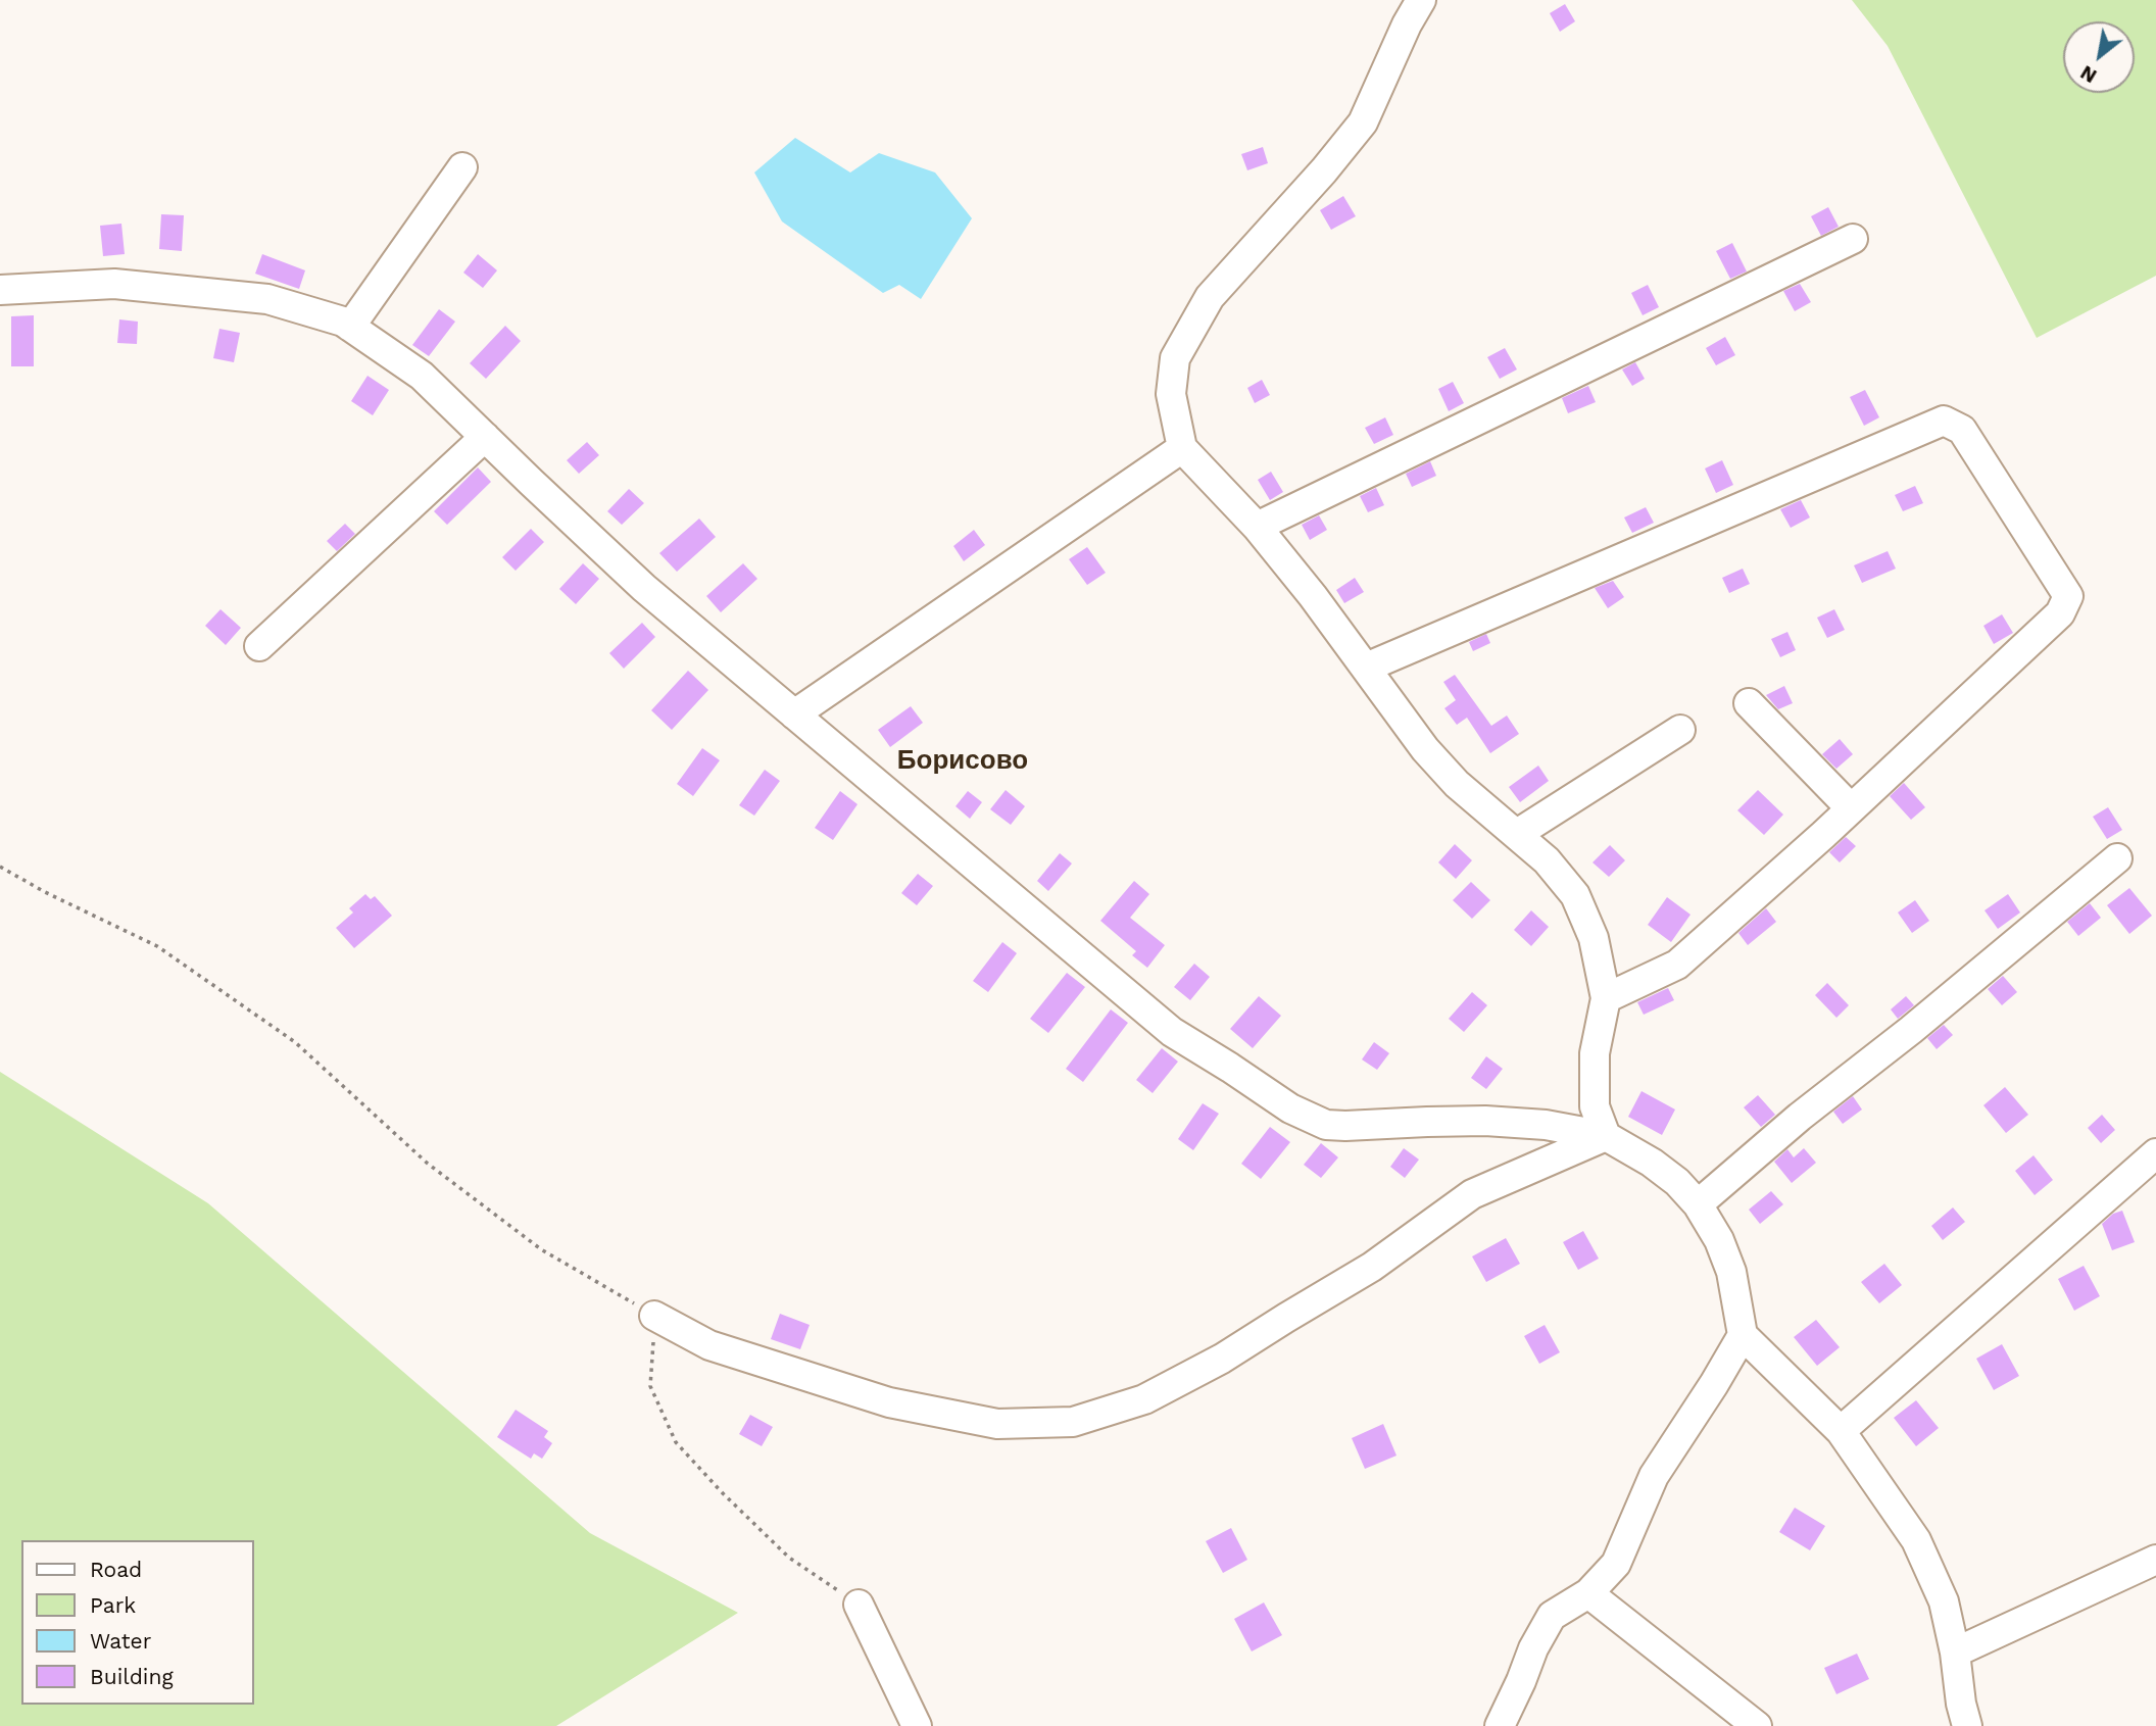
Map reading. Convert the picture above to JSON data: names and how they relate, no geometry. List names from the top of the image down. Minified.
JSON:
{"districts":["Борисово"],"legend":["Road","Park","Water","Building"],"north":"bottom left"}
